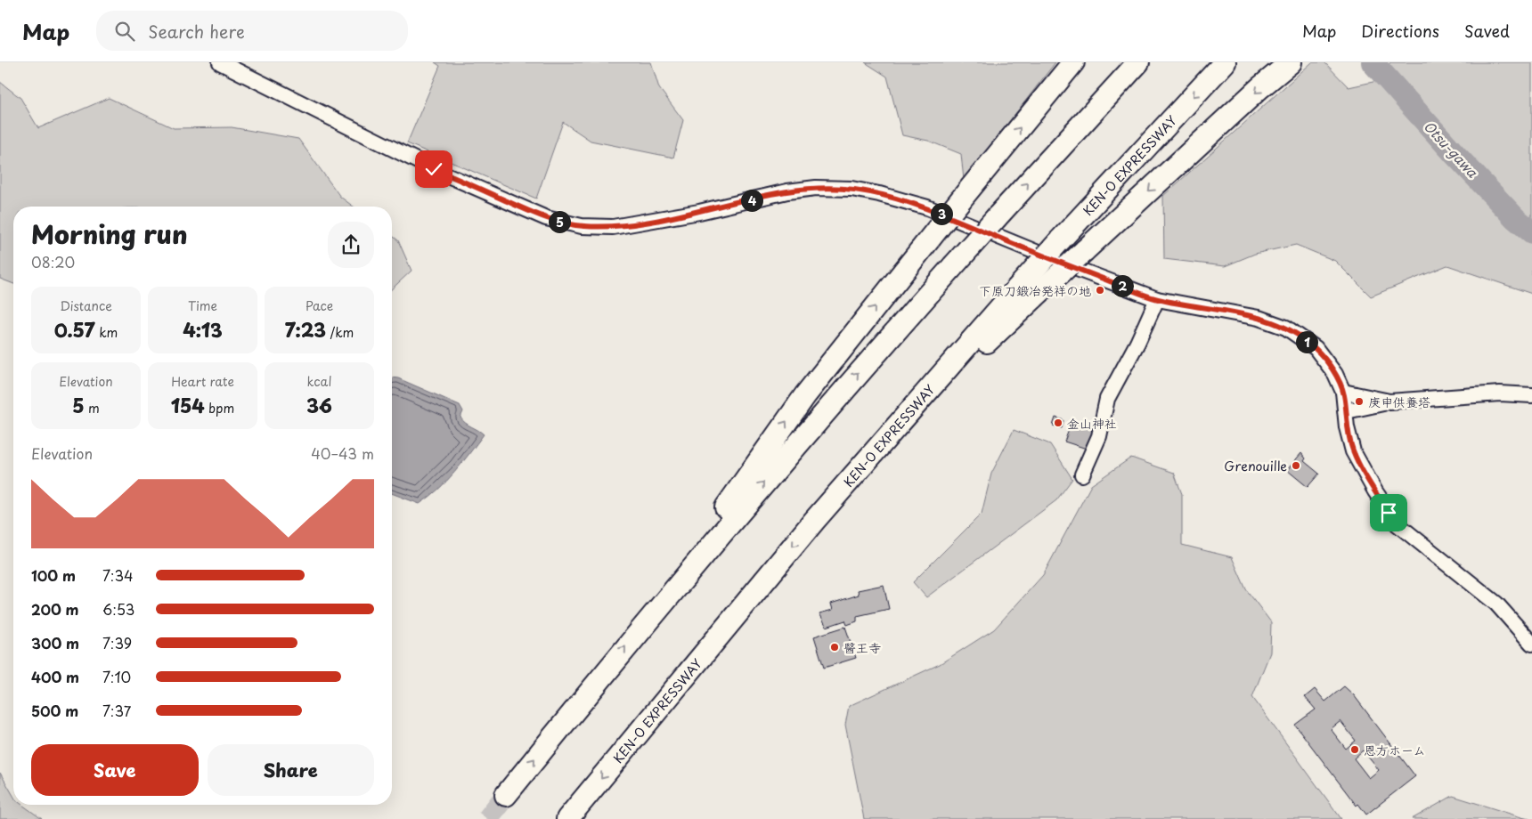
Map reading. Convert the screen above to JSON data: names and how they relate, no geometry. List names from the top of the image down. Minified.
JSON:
{"streets":{"highway":["KEN-O EXPRESSWAY"]},"water":["Otsu-gawa"],"places":["下原刀鍛冶発祥の地","庚申供養塔","金山神社","Grenouille","醫王寺","恩方ホーム"],"page":{"header":"Map","search":"Search here","nav":["Map","Directions","Saved"],"pins":["4","3","5","2","1"],"heading":["Morning run","08:20"],"stats":[["Distance","0.57 km"],["Time","4:13"],["Pace","7:23 /km"],["Elevation","5 m"],["Heart rate","154 bpm"],["kcal","36"]],"chart":["Elevation","40–43 m"],"list":[{"name":"100 m","note":"7:34"},{"name":"200 m","note":"6:53"},{"name":"300 m","note":"7:39"},{"name":"400 m","note":"7:10"},{"name":"500 m","note":"7:37"}],"buttons":["Save","Share"]}}
